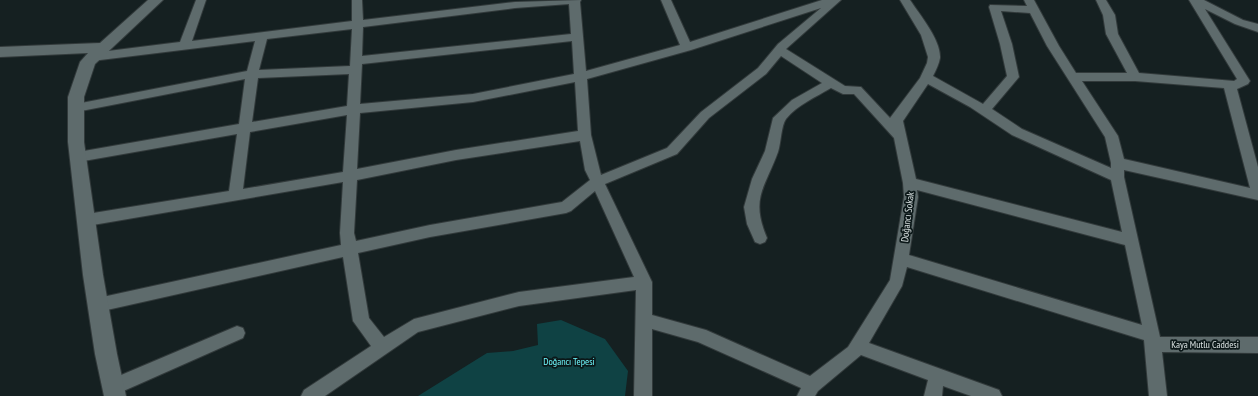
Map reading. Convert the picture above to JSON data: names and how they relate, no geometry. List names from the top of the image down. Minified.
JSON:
{"streets":{"street":["Doğancı Sokak","Kaya Mutlu Caddesi"]},"crossings":[["Doğancı Sokak","Kaya Mutlu Caddesi"]],"parks":["Doğancı Tepesi"]}
